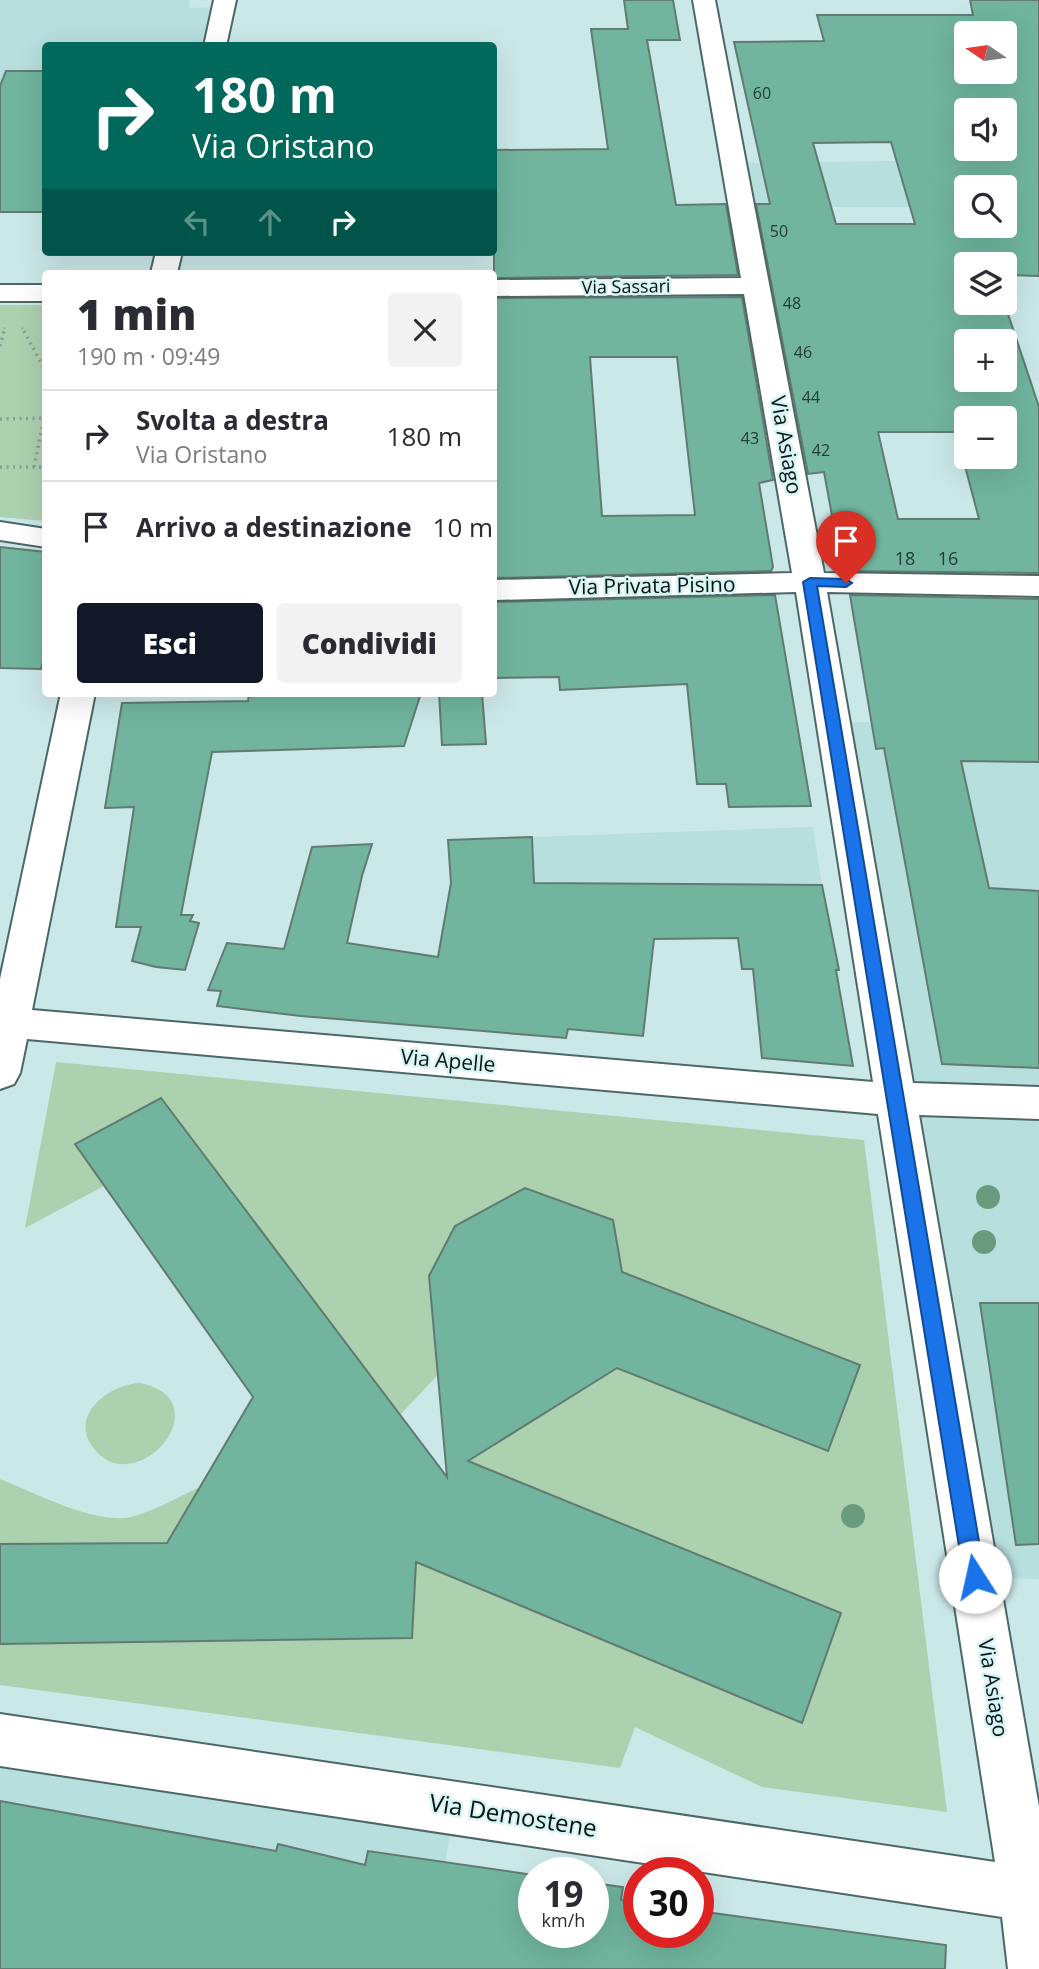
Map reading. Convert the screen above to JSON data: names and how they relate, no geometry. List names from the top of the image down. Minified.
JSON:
{"streets":{"street":["Via Sassari","Via Asiago","Via Privata Pisino","Via Apelle","Via Demostene"]},"crossings":[["Via Sassari","Via Asiago"],["Via Asiago","Via Privata Pisino"],["Via Asiago","Via Apelle"],["Via Asiago","Via Demostene"]],"house_numbers":["60","50","48","46","44","43","42","18","16"],"north":"left","page":{"map_buttons":["+","−"],"turn":["180 m","Via Oristano"],"heading":["1 min","190 m · 09:49"],"list":[{"name":"Svolta a destra","note":"Via Oristano","value":"180 m"},{"name":"Arrivo a destinazione","value":"10 m"}],"buttons":["Esci","Condividi"],"speed":"19 km/h","limit":"30"}}
